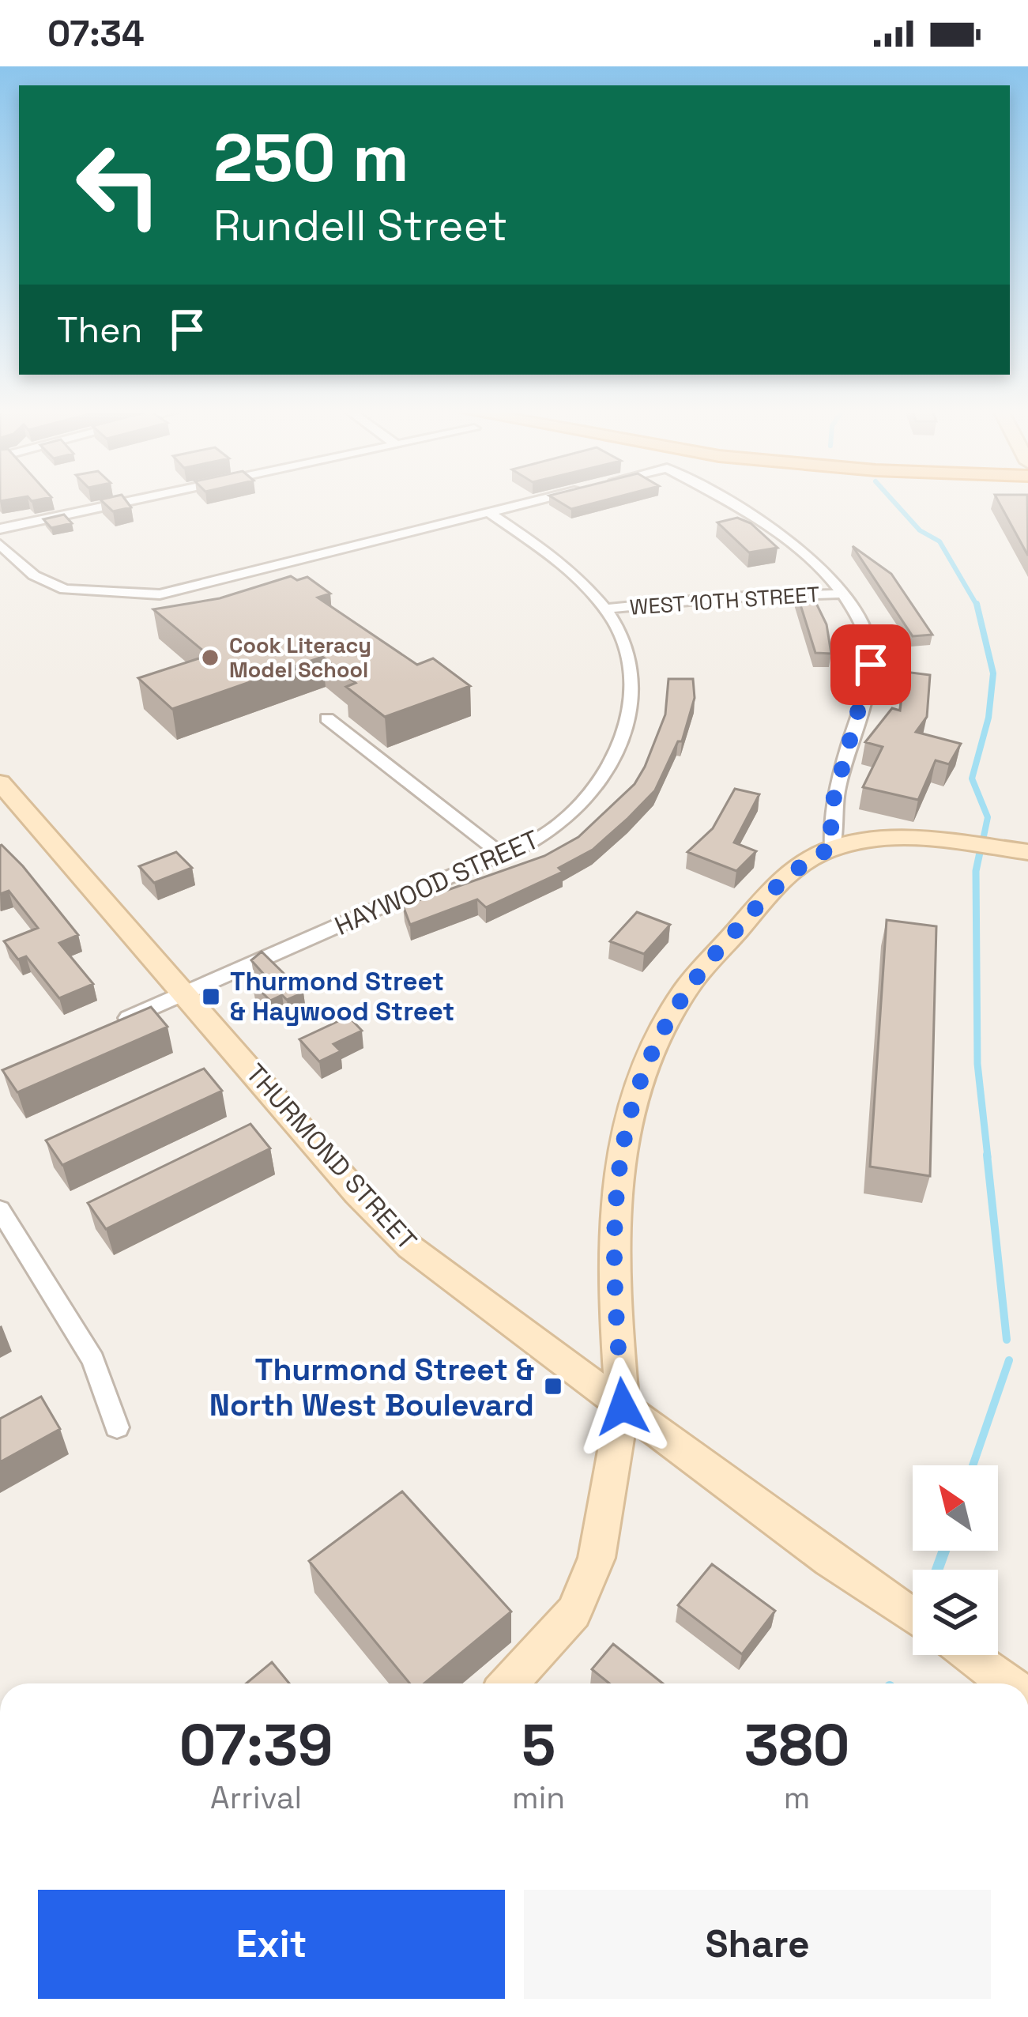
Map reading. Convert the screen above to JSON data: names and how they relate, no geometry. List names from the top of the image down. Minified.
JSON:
{"streets":{"main road":["THURMOND STREET"],"street":["WEST 10TH STREET","HAYWOOD STREET"]},"crossings":[["WEST 10TH STREET","HAYWOOD STREET"],["HAYWOOD STREET","THURMOND STREET"]],"places":{"other":["Cook Literacy Model School"],"transit":["Thurmond Street & Haywood Street","Thurmond Street & North West Boulevard"]},"north":"top left","page":{"status":"07:34","turn":["250 m","Rundell Street"],"then":"Then","eta":["07:39","Arrival","5","min","380","m"],"buttons":["Exit","Share"]}}
